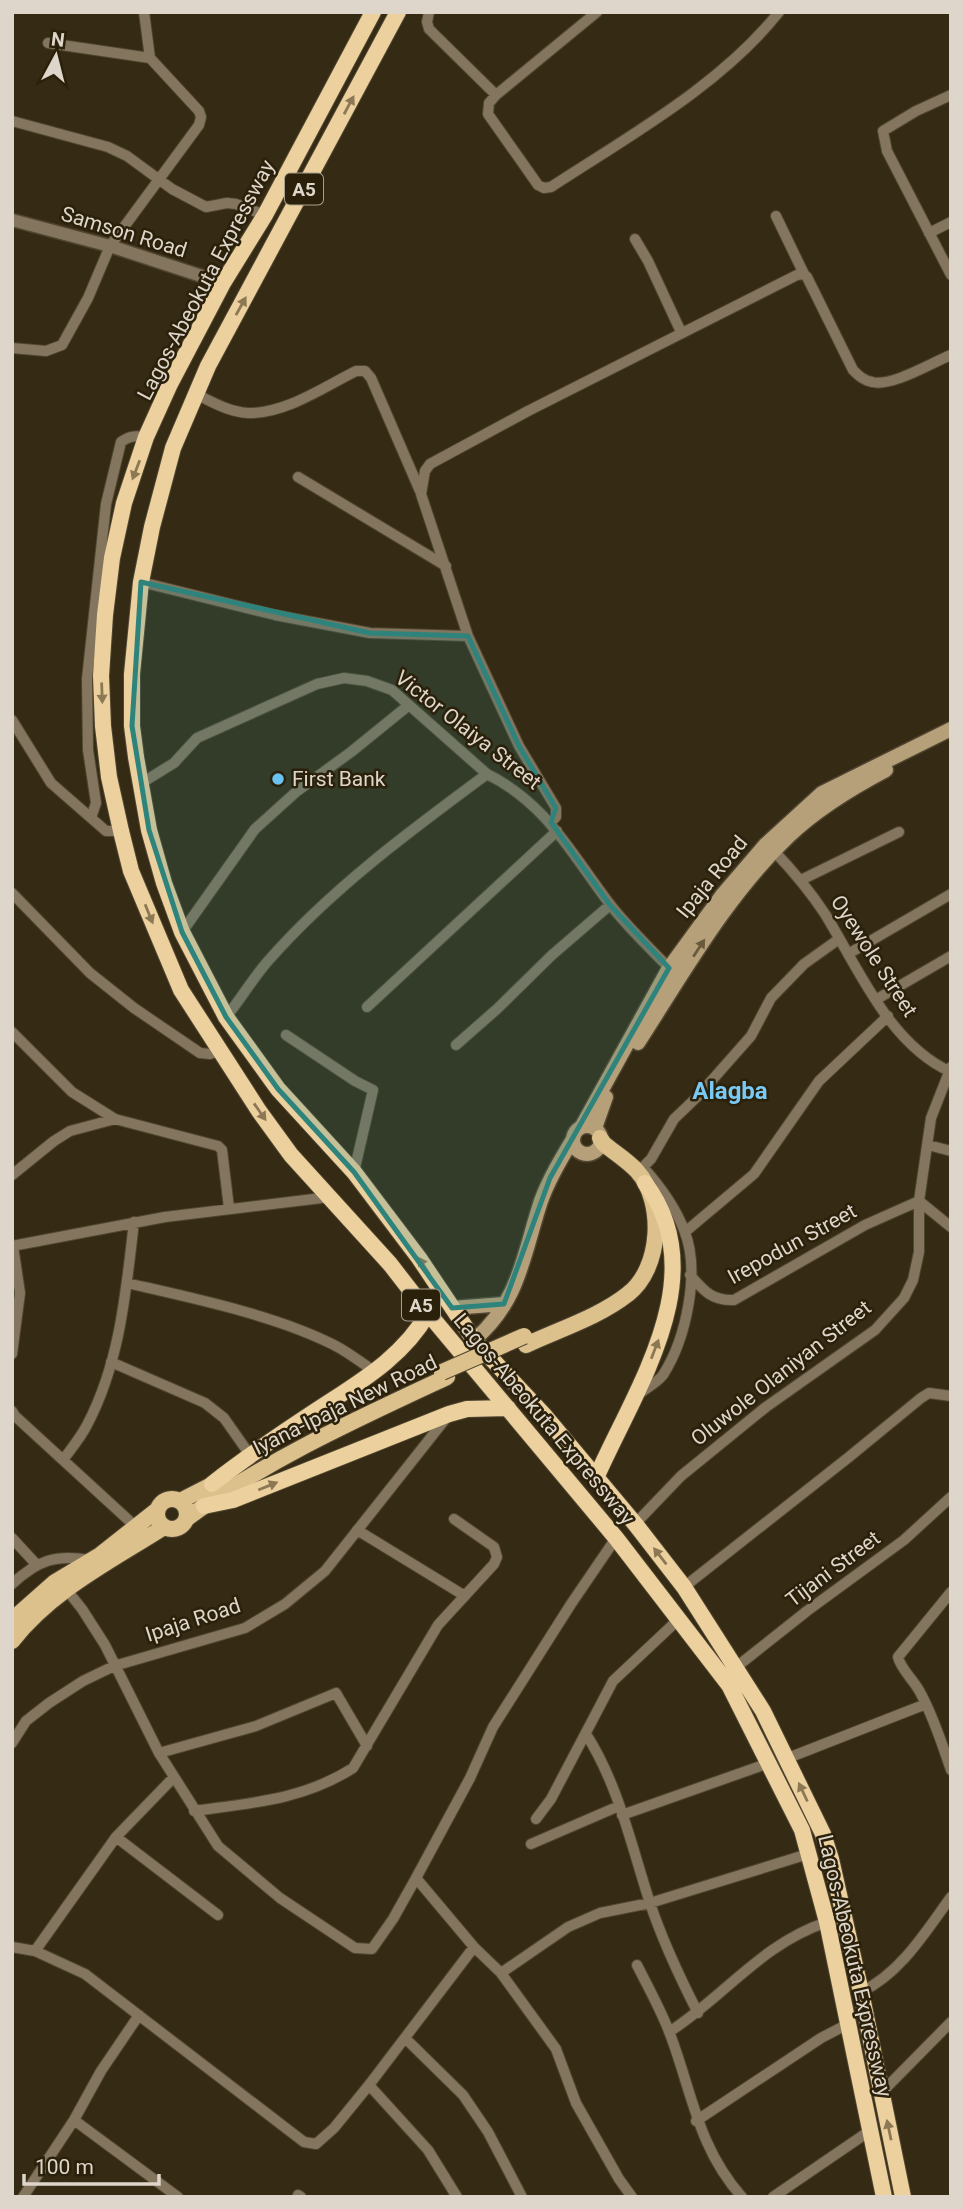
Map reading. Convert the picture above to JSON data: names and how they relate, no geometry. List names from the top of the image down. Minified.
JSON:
{"streets":{"highway":["A5","Lagos-Abeokuta Expressway"],"main road":["Ipaja Road","Iyana-Ipaja New Road"],"street":["Samson Road","Victor Olaiya Street","Oyewole Street","Irepodun Street","Oluwole Olaniyan Street","Tijani Street"]},"crossings":[["Samson Road","Lagos-Abeokuta Expressway"],["Lagos-Abeokuta Expressway","Victor Olaiya Street"],["Lagos-Abeokuta Expressway","Ipaja Road"],["Lagos-Abeokuta Expressway","Oluwole Olaniyan Street"],["Lagos-Abeokuta Expressway","Tijani Street"],["Victor Olaiya Street","Ipaja Road"],["Ipaja Road","Oyewole Street"],["Oyewole Street","Oluwole Olaniyan Street"],["Irepodun Street","Oluwole Olaniyan Street"]],"districts":["Alagba"],"places":["First Bank"],"scale_bar":"100 m","north":"top"}
